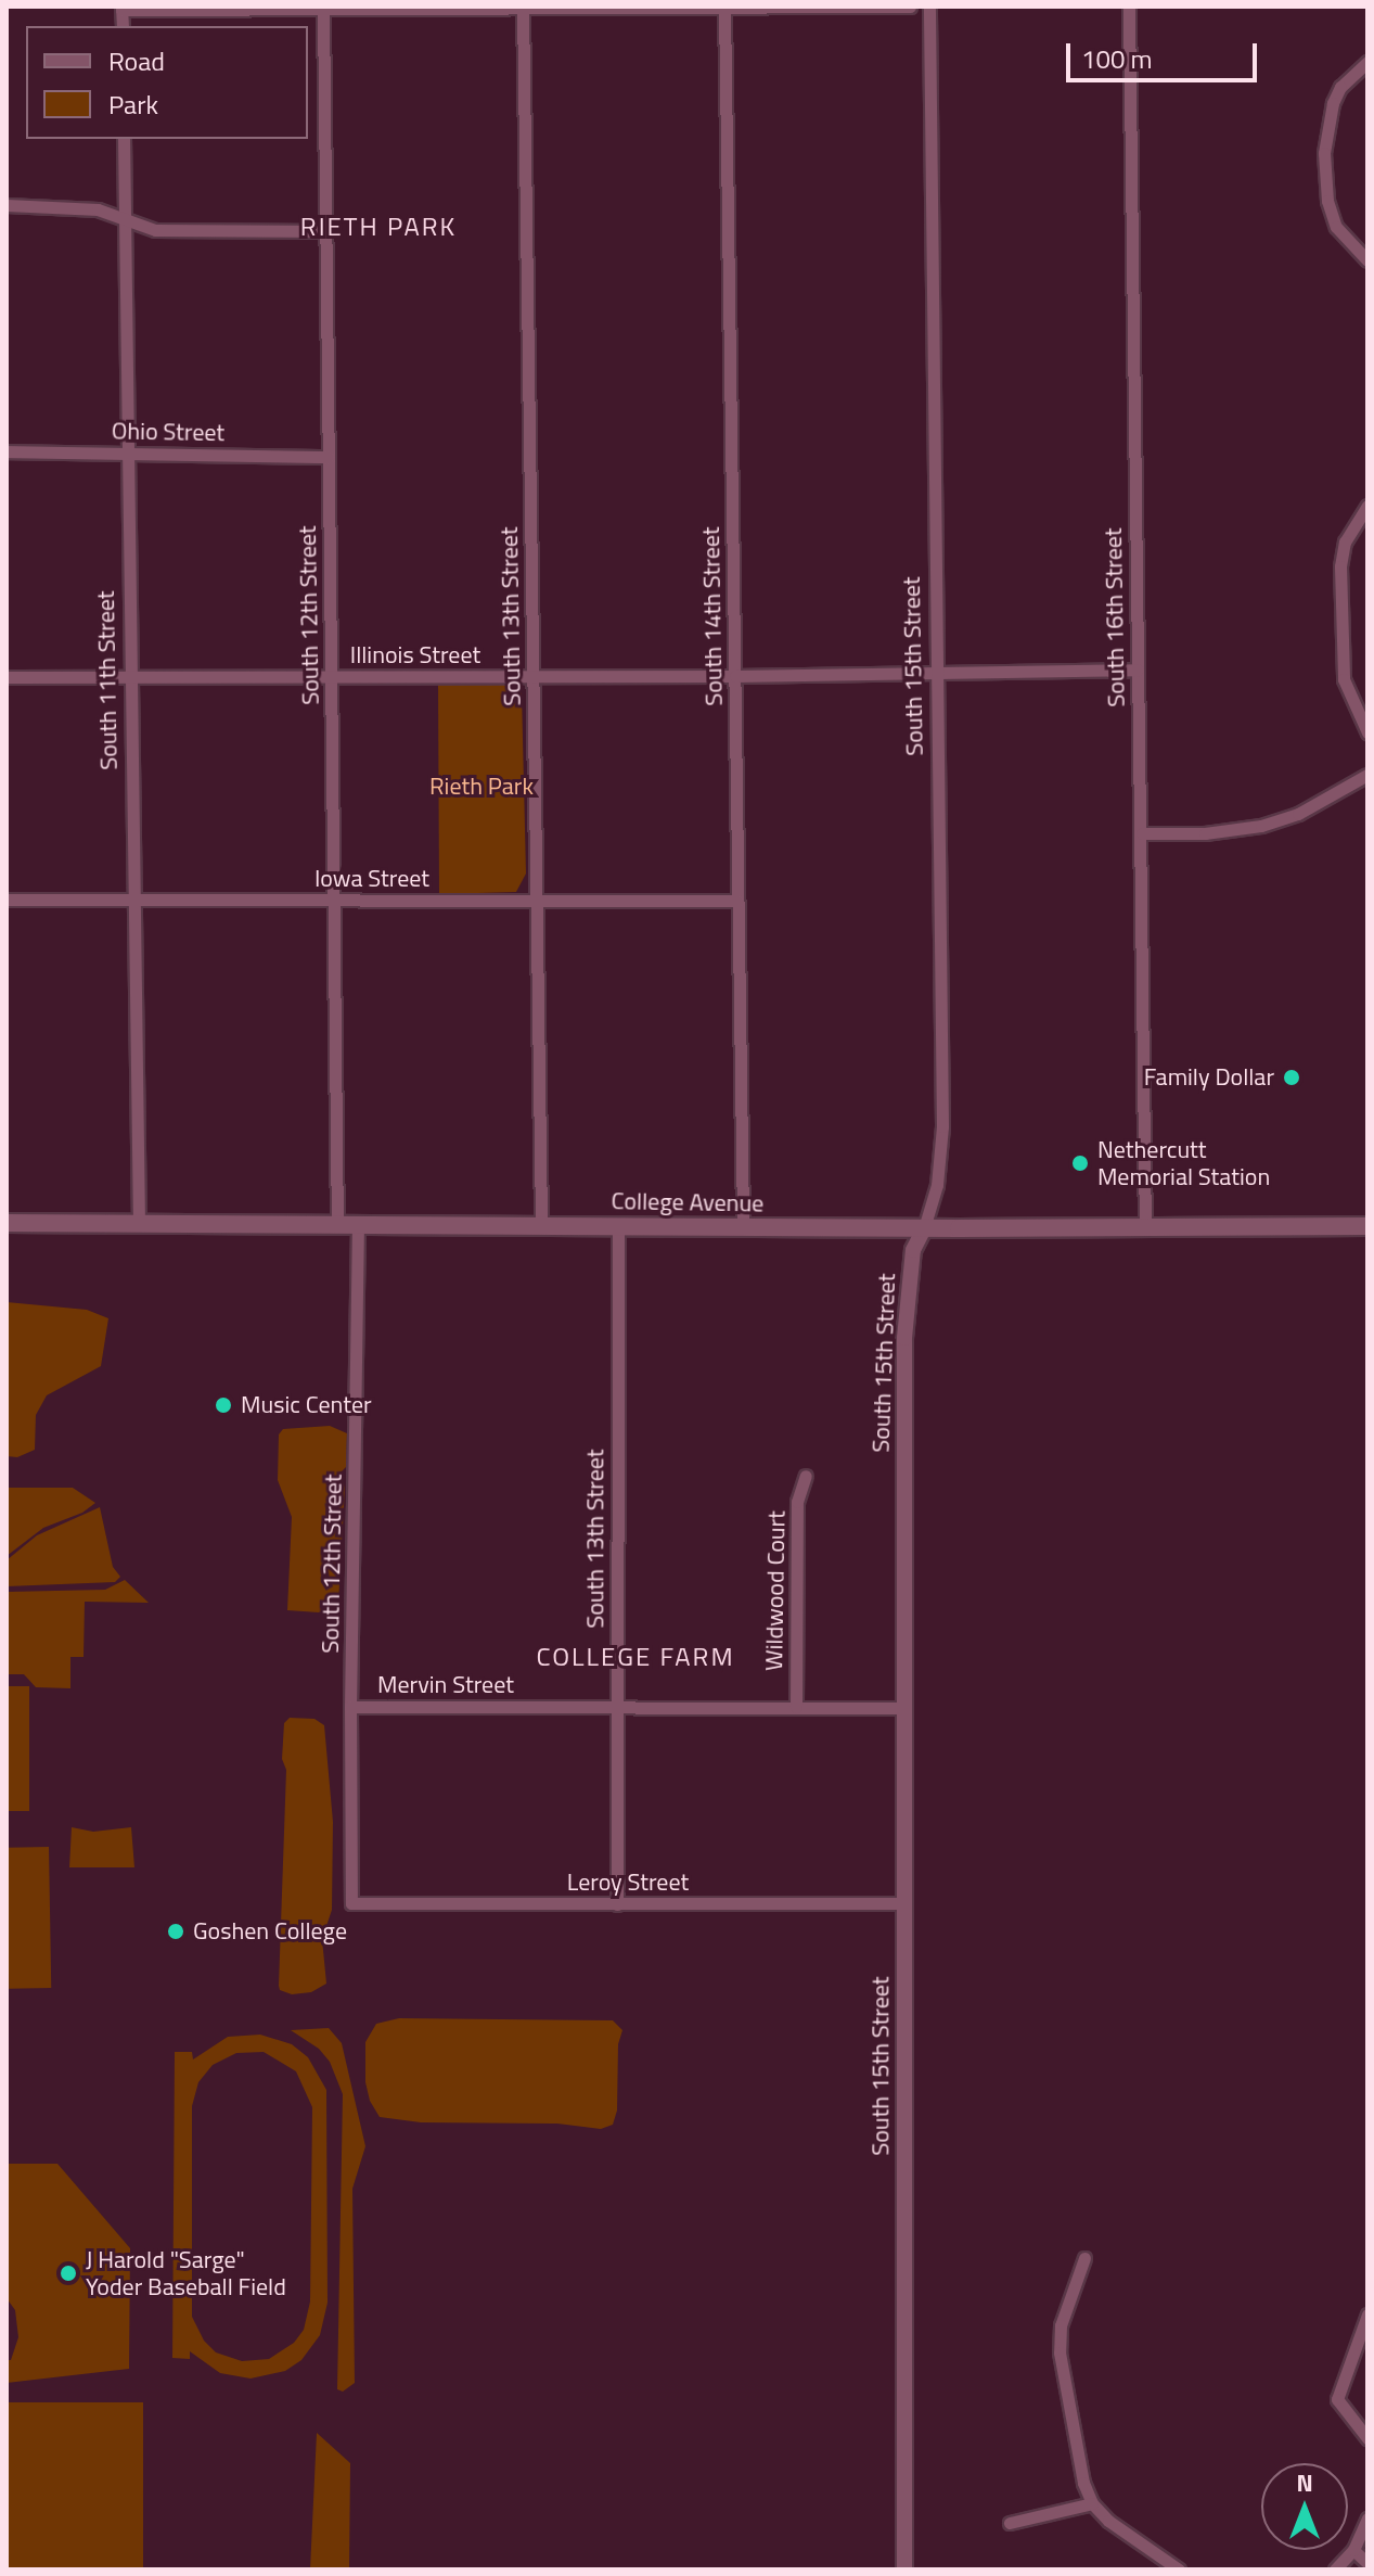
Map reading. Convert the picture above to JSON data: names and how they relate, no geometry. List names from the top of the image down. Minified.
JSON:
{"streets":{"main road":["College Avenue"],"street":["Ohio Street","South 12th Street","South 13th Street","South 14th Street","South 16th Street","Illinois Street","South 15th Street","South 11th Street","Iowa Street","Wildwood Court","Mervin Street","Leroy Street"]},"crossings":[["Ohio Street","South 12th Street"],["Ohio Street","South 11th Street"],["South 12th Street","Illinois Street"],["South 12th Street","Iowa Street"],["South 12th Street","College Avenue"],["South 12th Street","Mervin Street"],["South 12th Street","Leroy Street"],["South 13th Street","Illinois Street"],["South 13th Street","Iowa Street"],["South 13th Street","College Avenue"],["South 13th Street","Mervin Street"],["South 13th Street","Leroy Street"],["South 14th Street","Illinois Street"],["South 14th Street","Iowa Street"],["South 14th Street","College Avenue"],["South 16th Street","Illinois Street"],["South 16th Street","College Avenue"],["Illinois Street","South 15th Street"],["Illinois Street","South 11th Street"],["South 15th Street","College Avenue"],["South 15th Street","Mervin Street"],["South 15th Street","Leroy Street"],["South 11th Street","Iowa Street"],["South 11th Street","College Avenue"],["Wildwood Court","Mervin Street"]],"districts":["RIETH PARK","COLLEGE FARM"],"parks":["Rieth Park"],"places":["Family Dollar","Nethercutt Memorial Station","Music Center","Goshen College","J Harold \"Sarge\" Yoder Baseball Field"],"legend":["Road","Park"],"scale_bar":"100 m","north":"top"}
